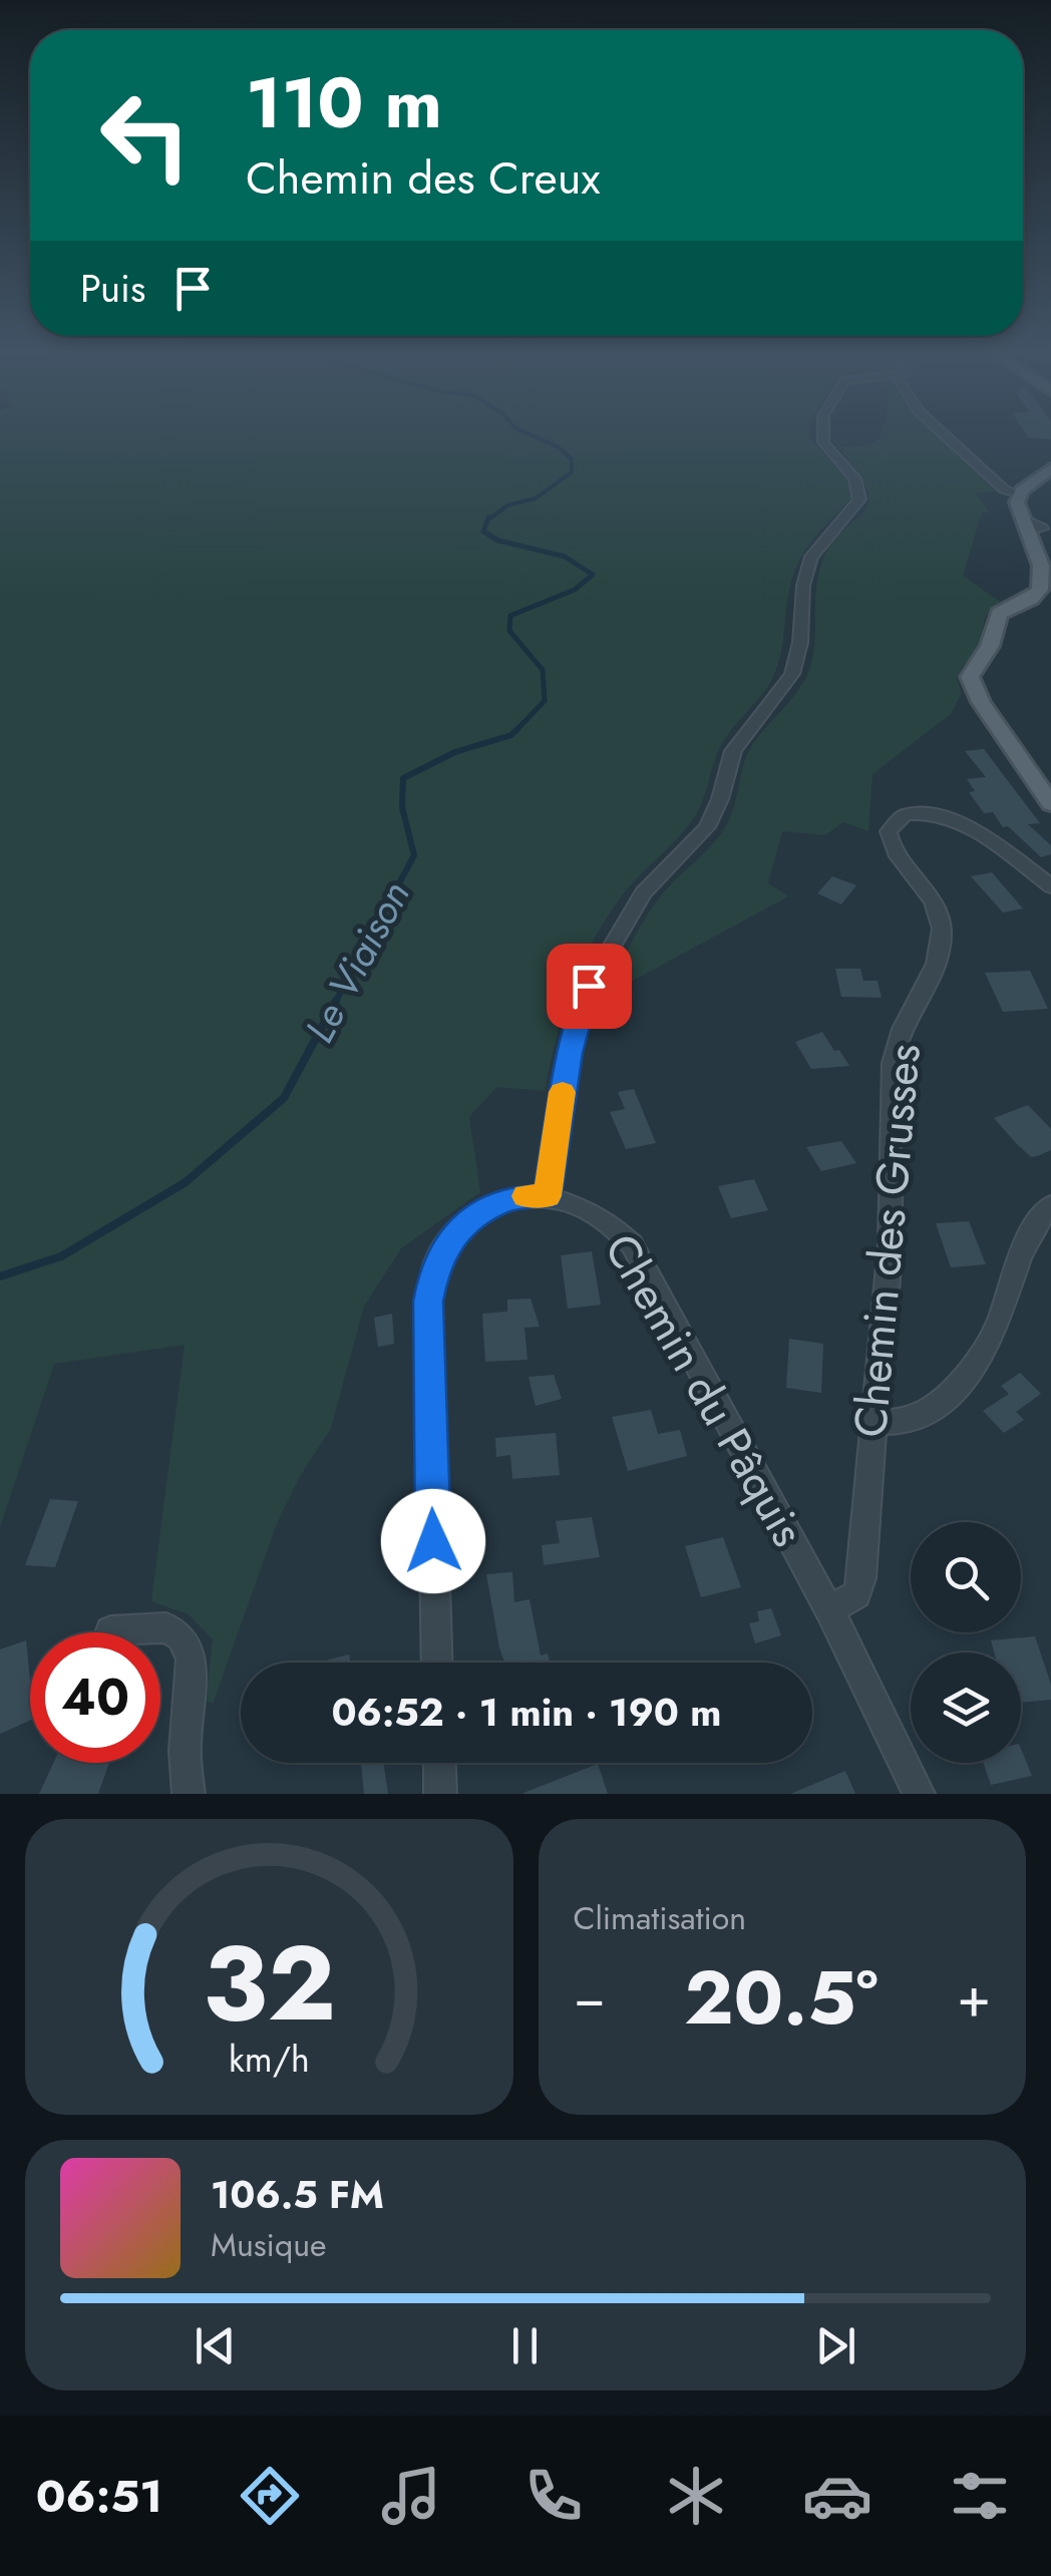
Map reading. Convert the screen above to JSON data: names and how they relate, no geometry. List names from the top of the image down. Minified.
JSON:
{"streets":{"street":["Chemin des Grusses","Chemin du Pâquis"]},"crossings":[["Chemin des Grusses","Chemin du Pâquis"]],"water":["Le Viaison"],"page":{"turn":["110 m","Chemin des Creux"],"then":"Puis","limit":"40","trip":"06:52 · 1 min · 190 m","tile":"Climatisation","heat":["−","20.5°","+"],"song":["106.5 FM","Musique"],"tabs":"06:51","gauge":["32","km/h"]}}
